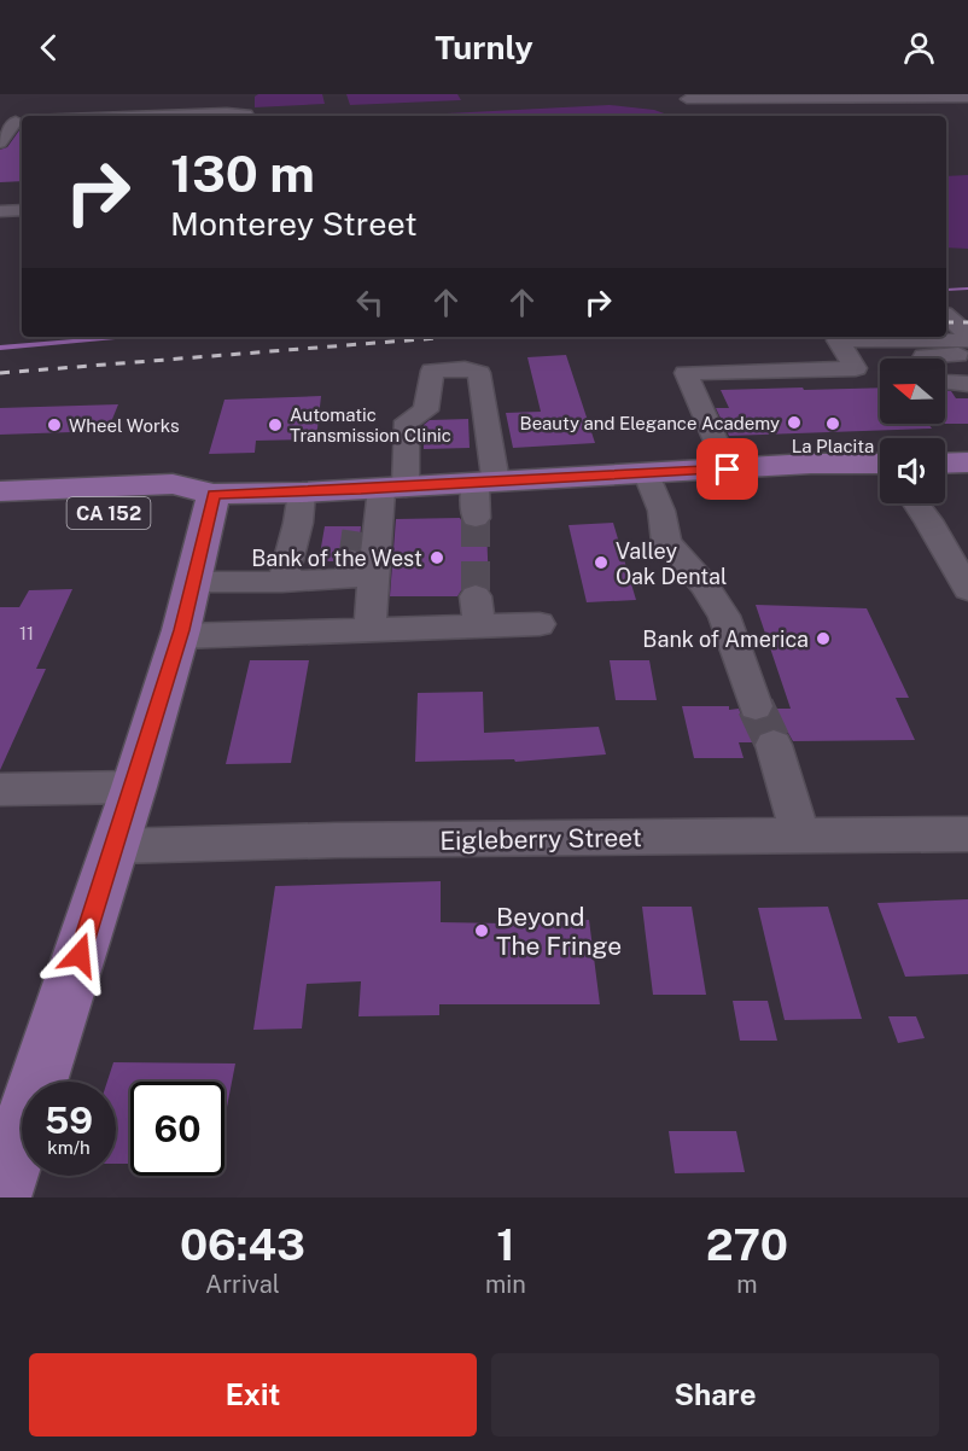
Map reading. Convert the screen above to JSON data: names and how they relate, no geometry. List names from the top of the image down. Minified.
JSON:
{"streets":{"main road":["CA 152"],"street":["Eigleberry Street"]},"places":["Beauty and Elegance Academy","La Placita","Wheel Works","Automatic Transmission Clinic","Bank of the West","Valley Oak Dental","Bank of America","Beyond The Fringe"],"house_numbers":["11"],"north":"left","page":{"header":"Turnly","turn":["130 m","Monterey Street"],"speed":"59 km/h","limit":"60","eta":["06:43","Arrival","1","min","270","m"],"buttons":["Exit","Share"]}}
